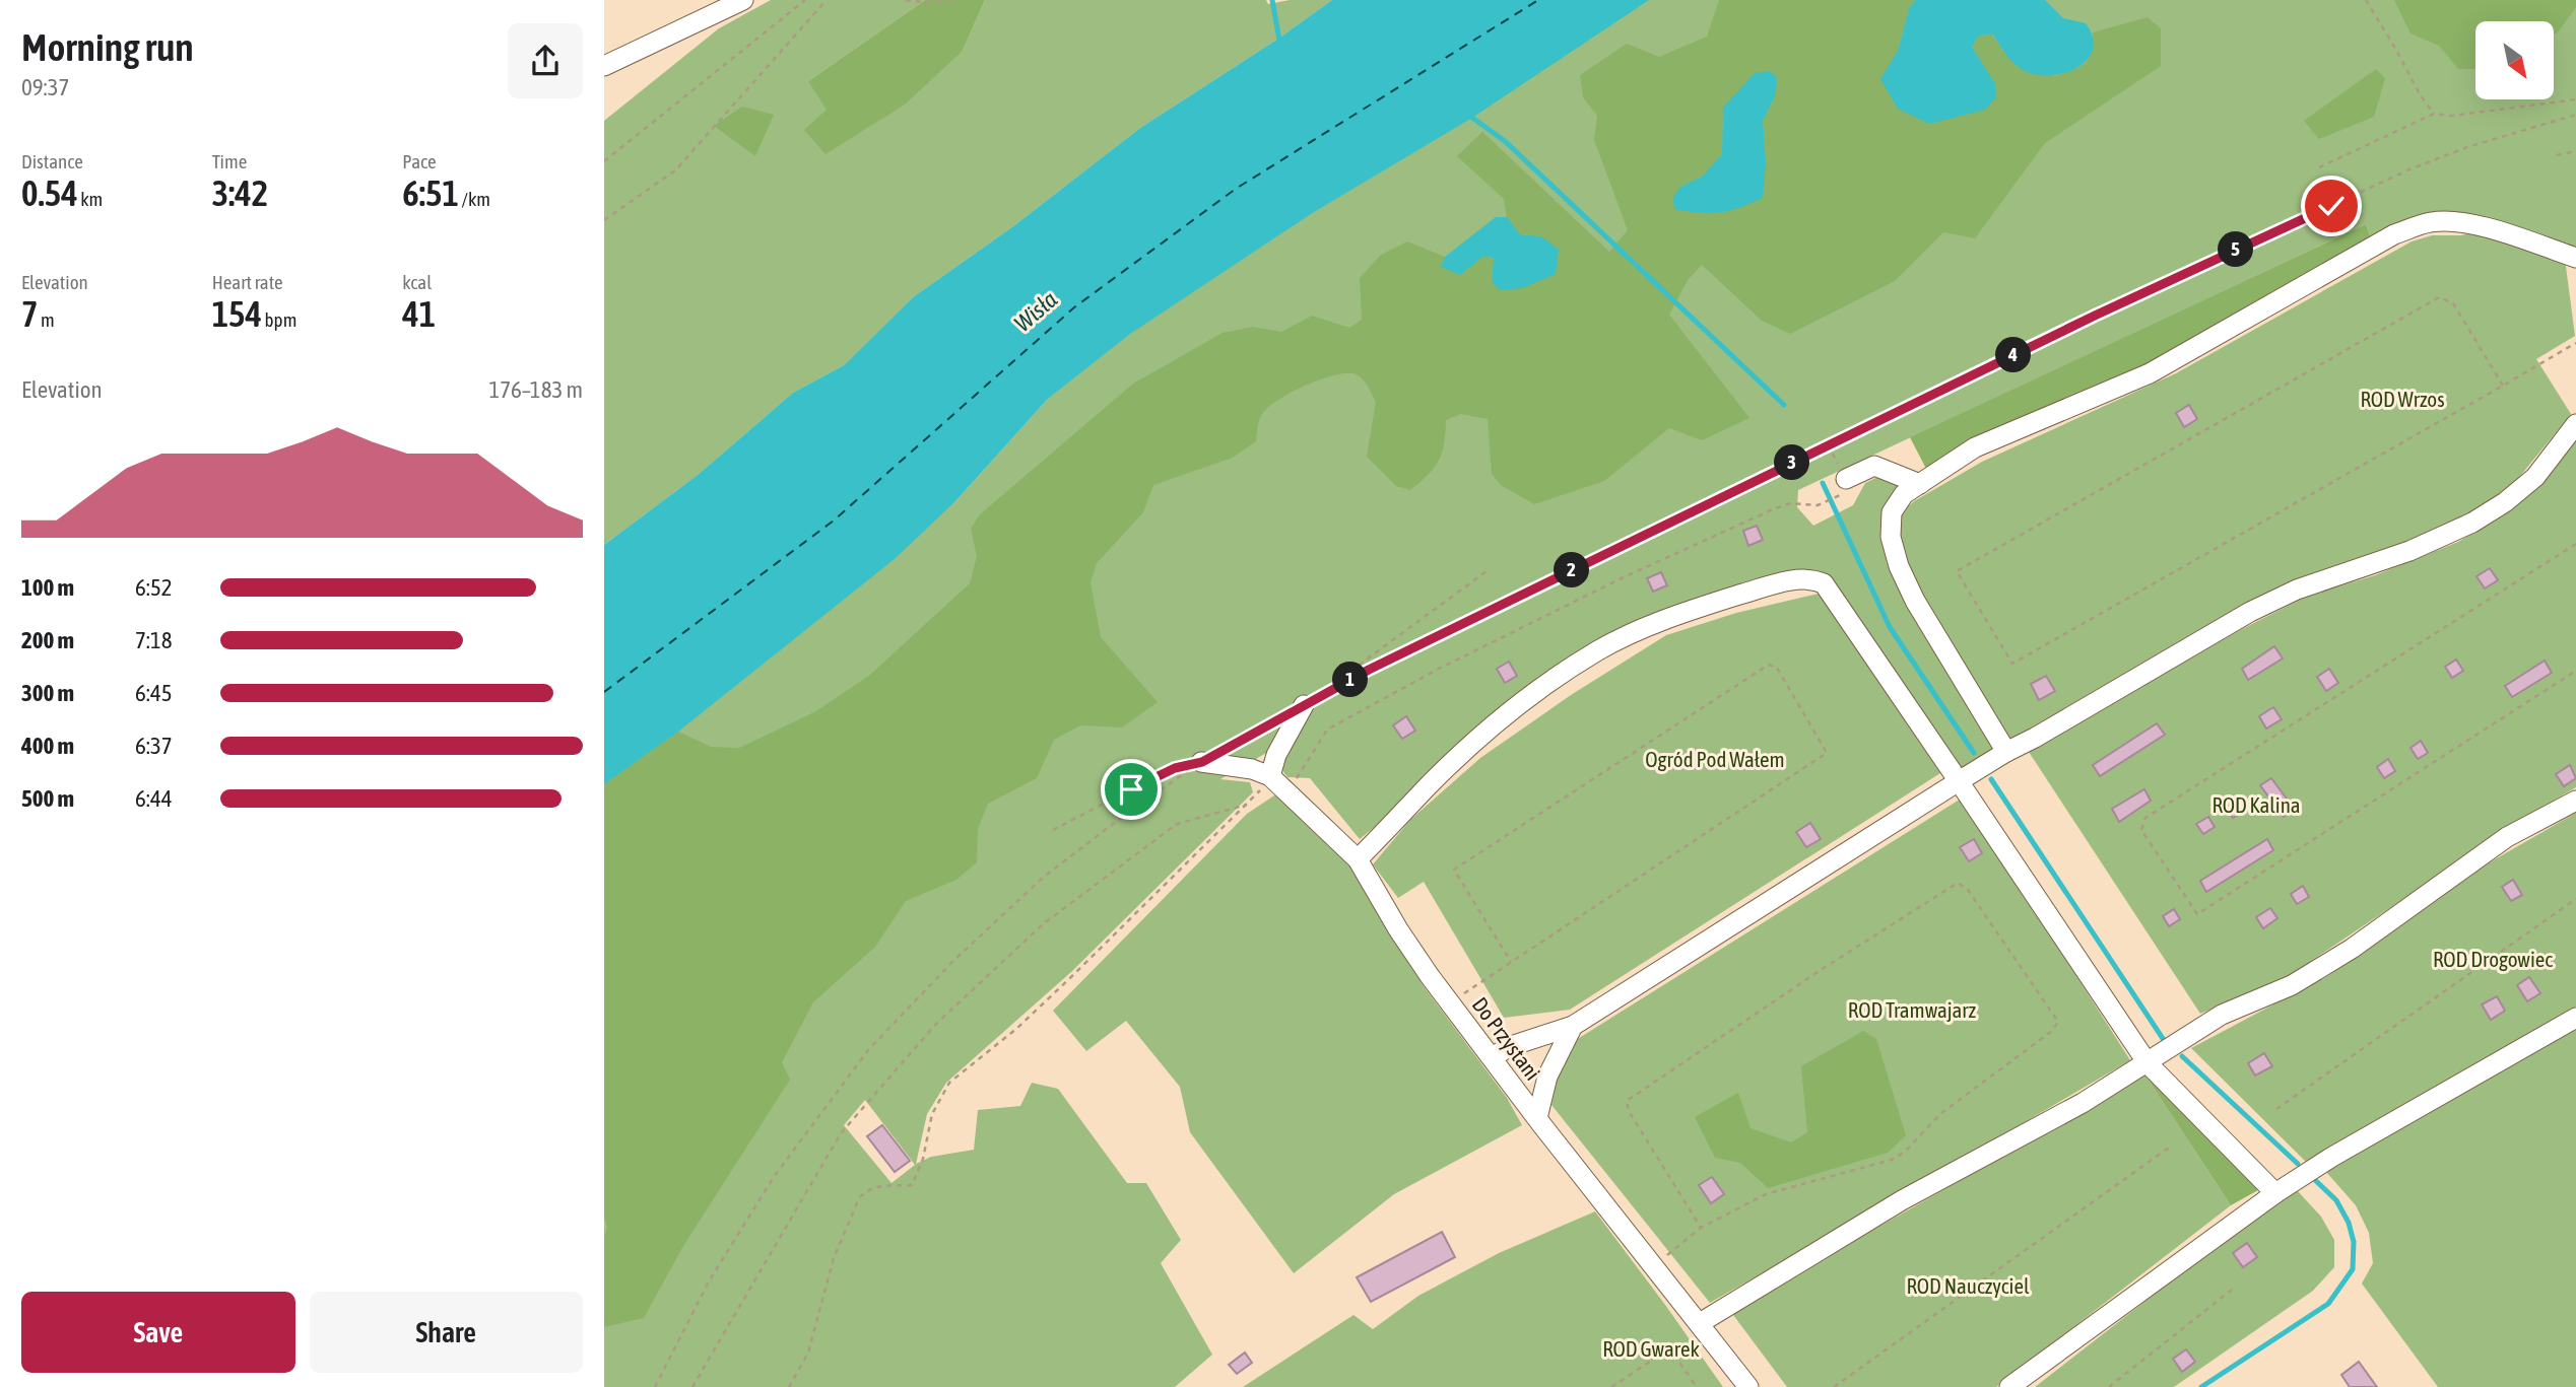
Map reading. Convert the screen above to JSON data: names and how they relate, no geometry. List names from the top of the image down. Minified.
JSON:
{"streets":{"street":["Do Przystani"]},"water":["Wisła"],"parks":["ROD Wrzos","Ogród Pod Wałem","ROD Kalina","ROD Drogowiec","ROD Tramwajarz","ROD Nauczyciel","ROD Gwarek"],"north":"bottom right","page":{"heading":["Morning run","09:37"],"stats":[["Distance","0.54 km"],["Time","3:42"],["Pace","6:51 /km"],["Elevation","7 m"],["Heart rate","154 bpm"],["kcal","41"]],"pins":["5","4","3","2","1"],"chart":["Elevation","176–183 m"],"list":[{"name":"100 m","note":"6:52"},{"name":"200 m","note":"7:18"},{"name":"300 m","note":"6:45"},{"name":"400 m","note":"6:37"},{"name":"500 m","note":"6:44"}],"buttons":["Save","Share"]}}
